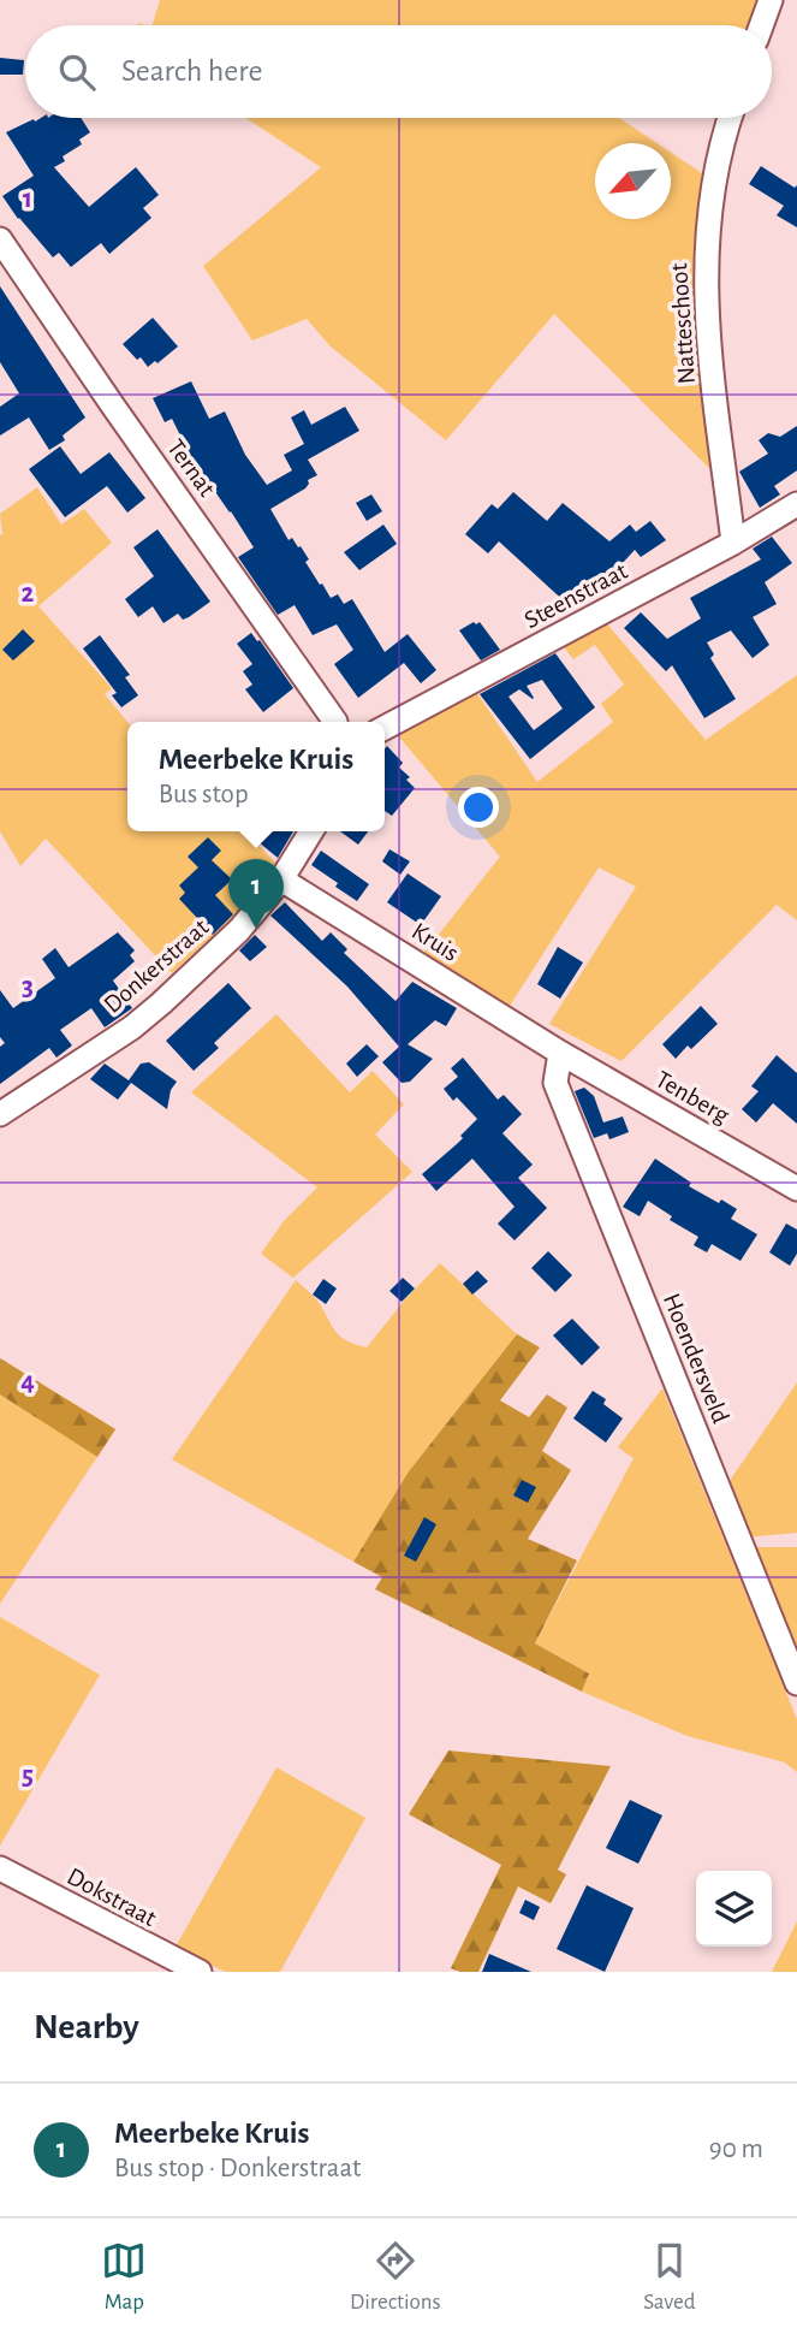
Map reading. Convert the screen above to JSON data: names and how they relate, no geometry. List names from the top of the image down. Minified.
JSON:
{"streets":{"street":["Natteschoot","Ternat","Steenstraat","Kruis","Donkerstraat","Tenberg","Hoendersveld","Dokstraat"]},"crossings":[["Natteschoot","Steenstraat"],["Kruis","Donkerstraat"],["Kruis","Tenberg"],["Kruis","Hoendersveld"],["Tenberg","Hoendersveld"]],"north":"bottom left","page":{"search":"Search here","popup":["Meerbeke Kruis","Bus stop"],"pins":"1","heading":"Nearby","list":[{"mark":"1","name":"Meerbeke Kruis","note":"Bus stop · Donkerstraat","value":"90 m"}],"nav":["Map","Directions","Saved"]},"grid":{"rows":["1","2","3","4","5"]}}
